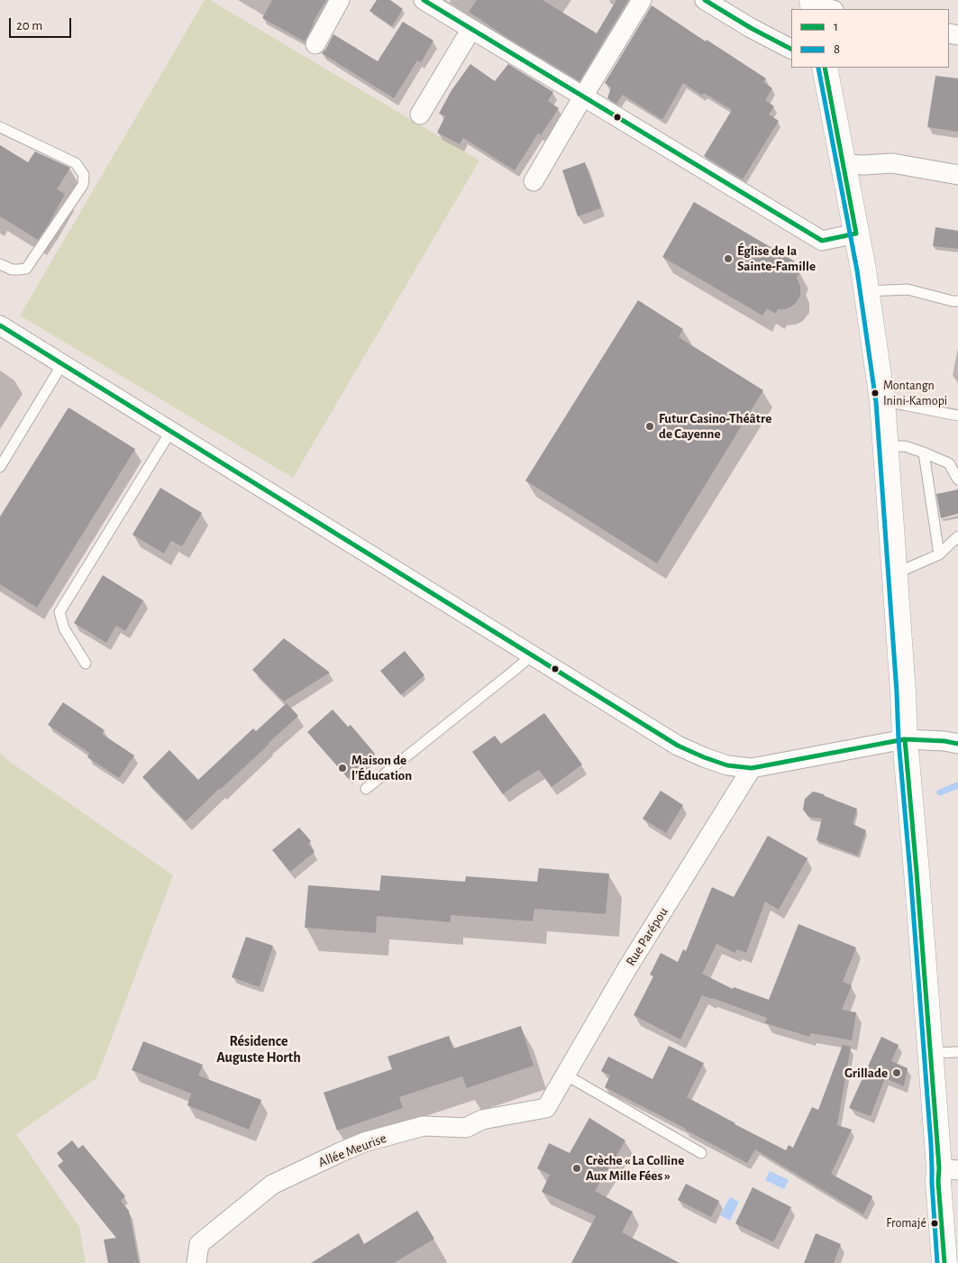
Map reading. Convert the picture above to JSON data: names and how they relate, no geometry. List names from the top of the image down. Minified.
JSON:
{"streets":{"street":["Rue Parépou","Allée Meurise"]},"crossings":[["Rue Parépou","Allée Meurise"]],"districts":["Résidence Auguste Horth"],"places":["Église de la Sainte-Famille","Montangn Inini-Kamopi","Futur Casino-Théâtre de Cayenne","Maison de l'Éducation","Grillade","Crèche « La Colline Aux Mille Fées »","Fromajé"],"lines":["transit line 1","transit line 8"],"legend":["1","8"],"scale_bar":"20 m"}
